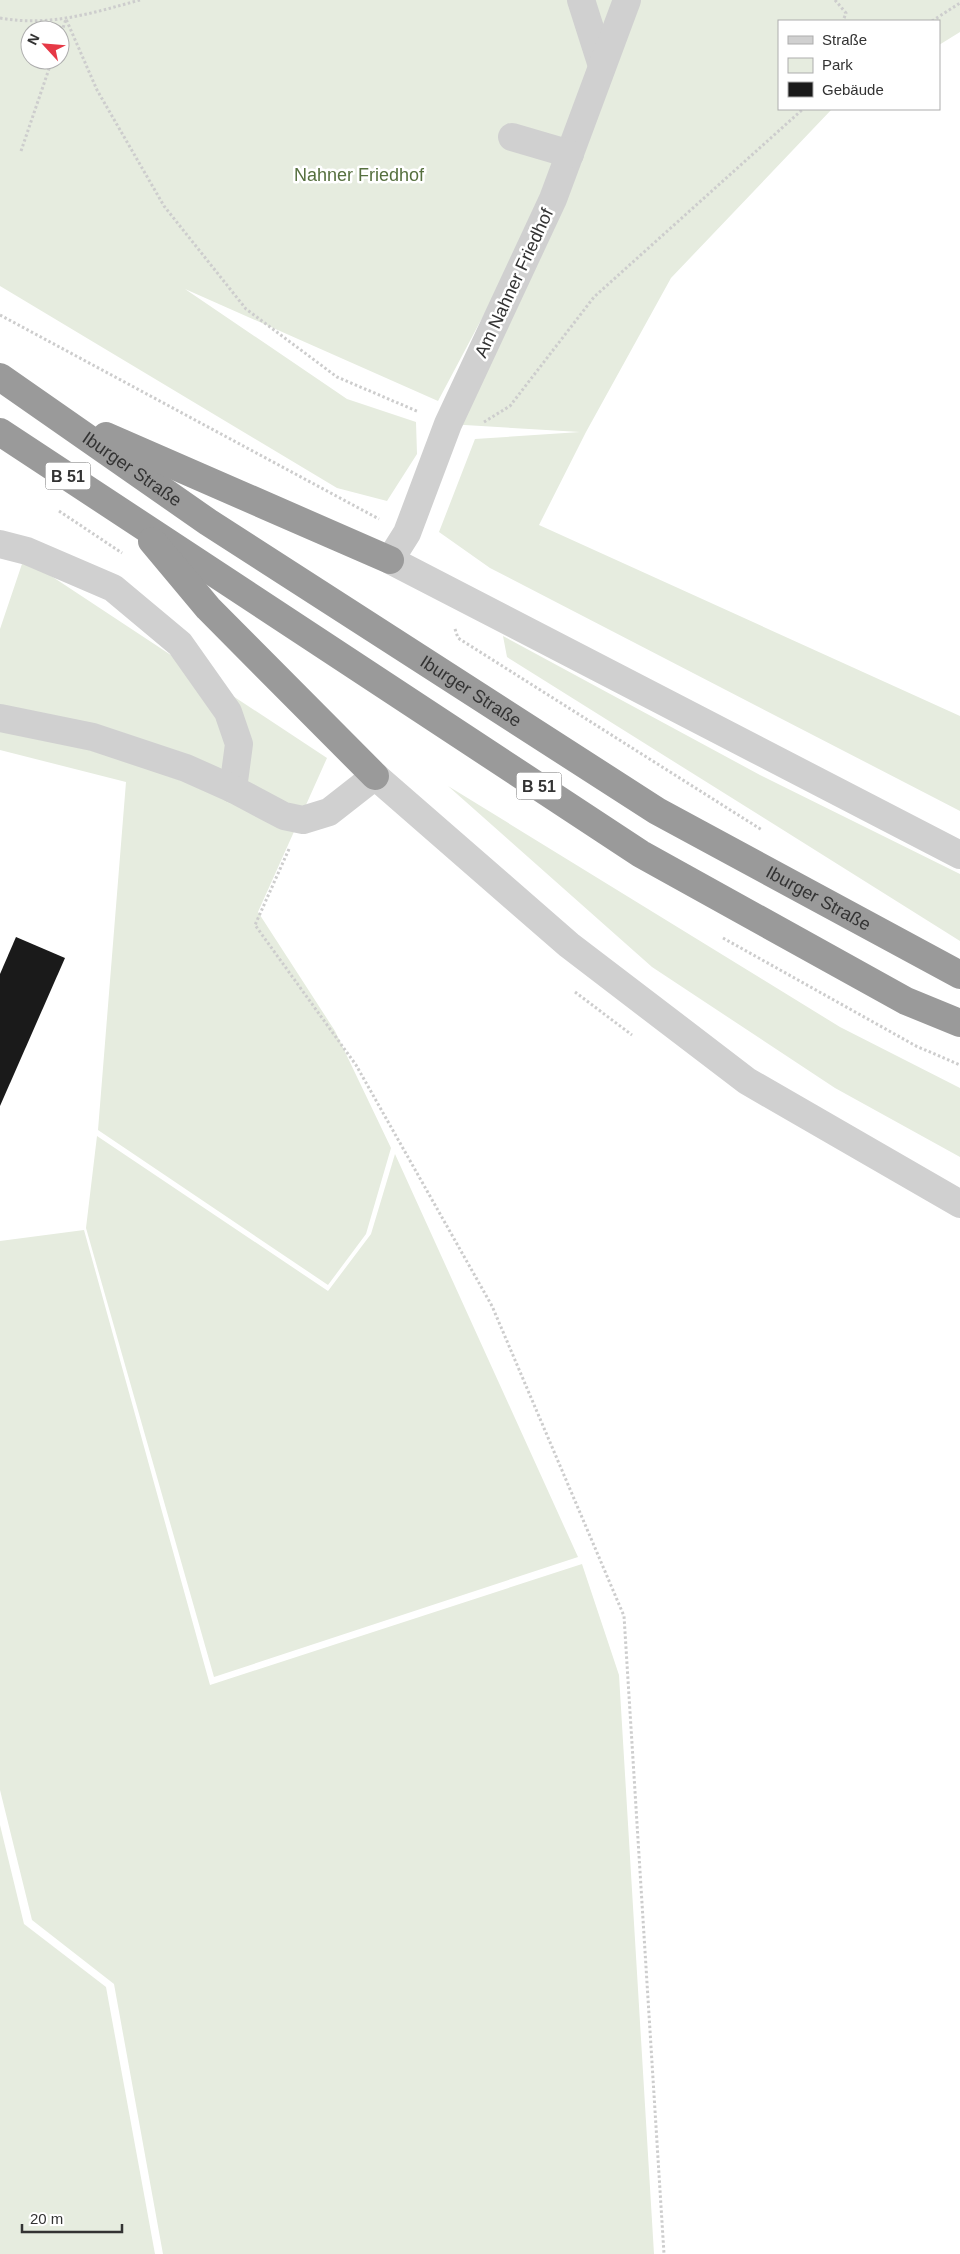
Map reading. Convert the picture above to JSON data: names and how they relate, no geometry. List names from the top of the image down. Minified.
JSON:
{"streets":{"highway":["Iburger Straße","B 51"],"street":["Am Nahner Friedhof"]},"parks":["Nahner Friedhof"],"legend":["Straße","Park","Gebäude"],"scale_bar":"20 m","north":"top left"}
